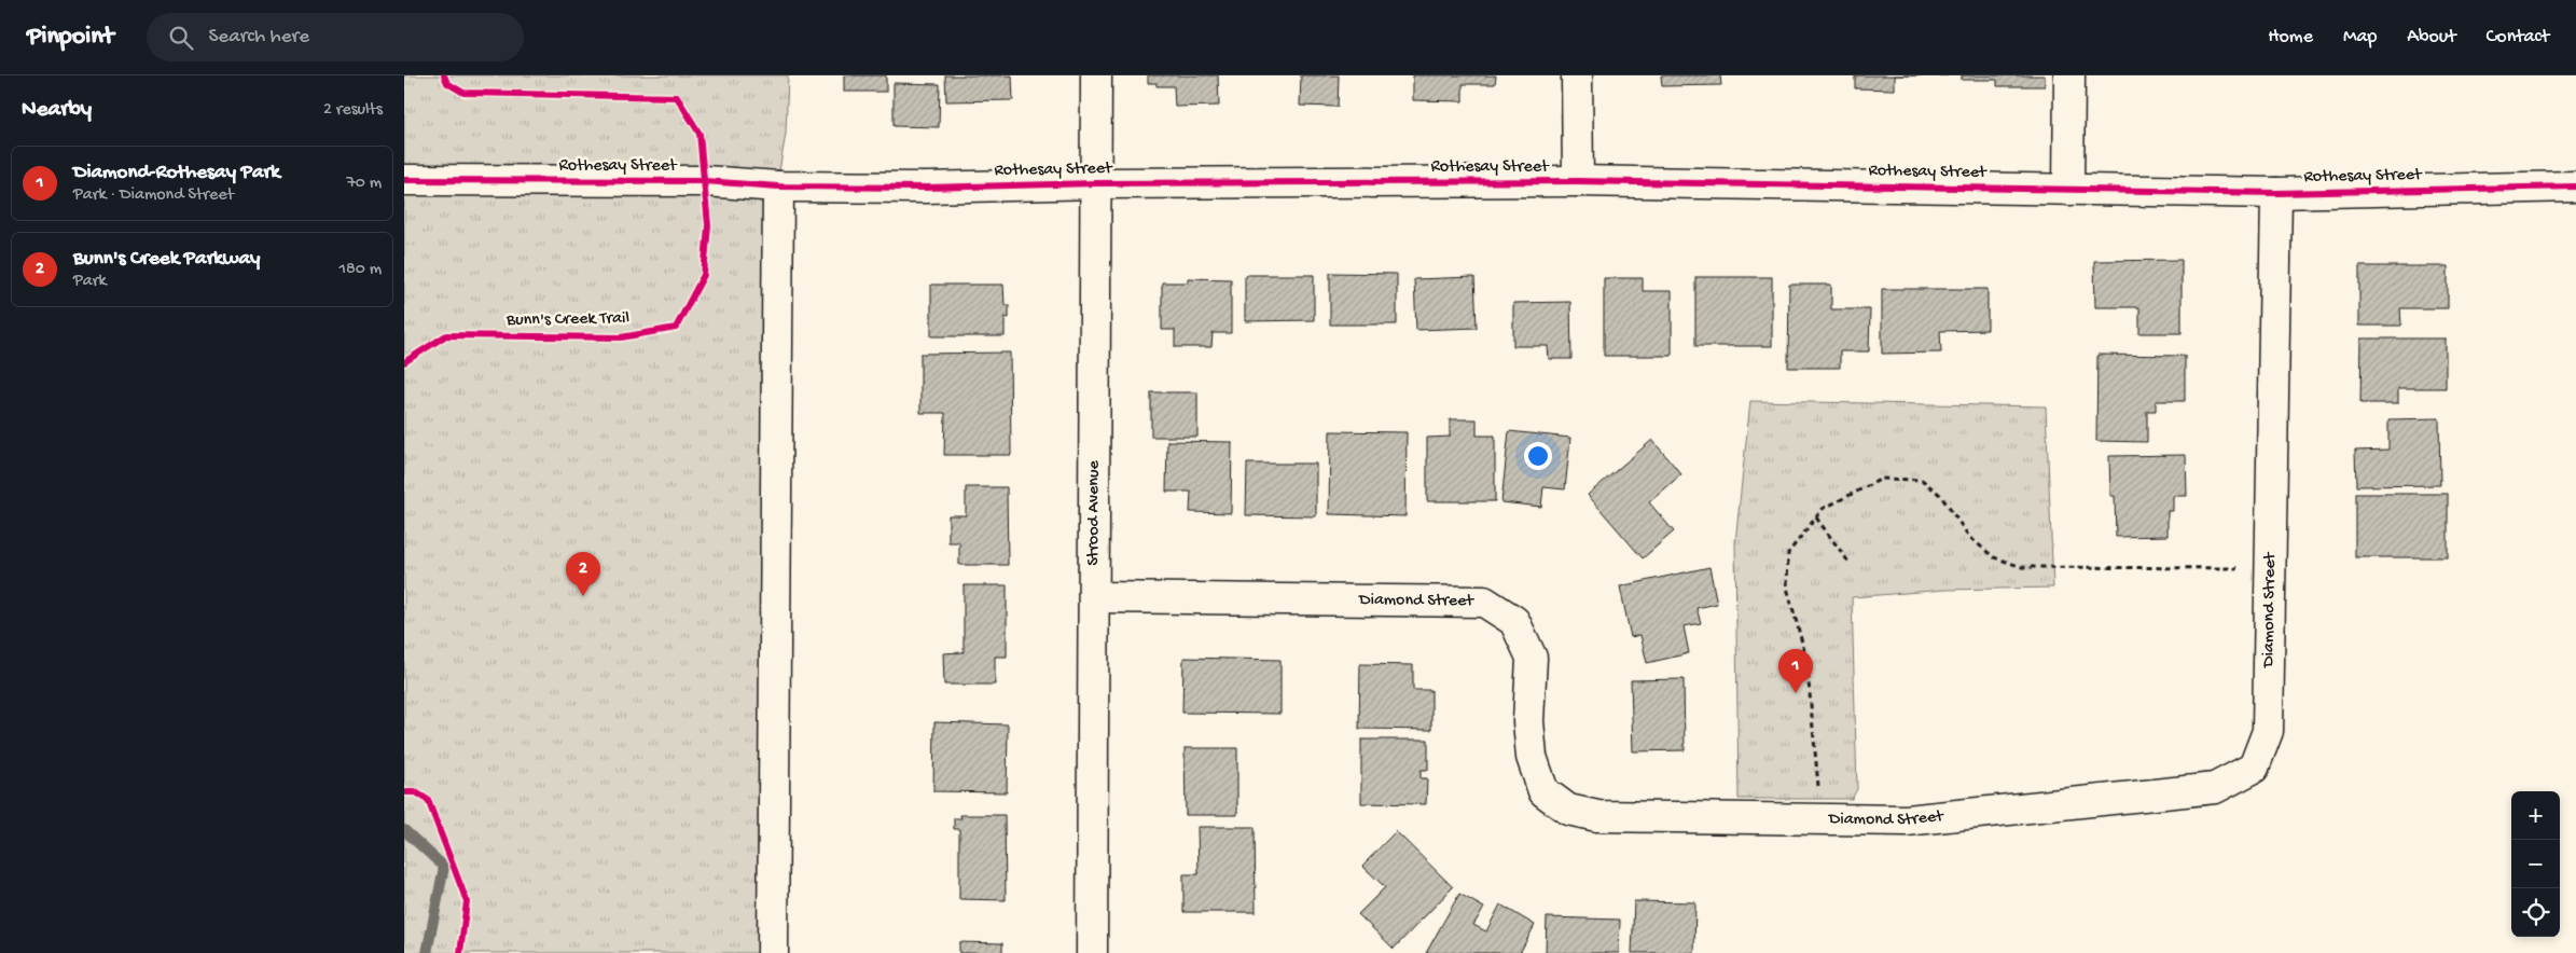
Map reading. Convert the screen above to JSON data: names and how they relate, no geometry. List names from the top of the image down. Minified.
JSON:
{"streets":{"street":["Rothesay Street","Strood Avenue","Diamond Street"],"cycle path":["Bunn's Creek Trail"]},"crossings":[["Rothesay Street","Strood Avenue"],["Rothesay Street","Diamond Street"],["Strood Avenue","Diamond Street"]],"page":{"header":"Pinpoint","search":"Search here","nav":["Home","Map","About","Contact"],"heading":["Nearby","2 results"],"list":[{"mark":"1","name":"Diamond-Rothesay Park","note":"Park · Diamond Street","value":"70 m"},{"mark":"2","name":"Bunn's Creek Parkway","note":"Park","value":"180 m"}],"pins":["2","1"],"map_buttons":["+","−"]}}
